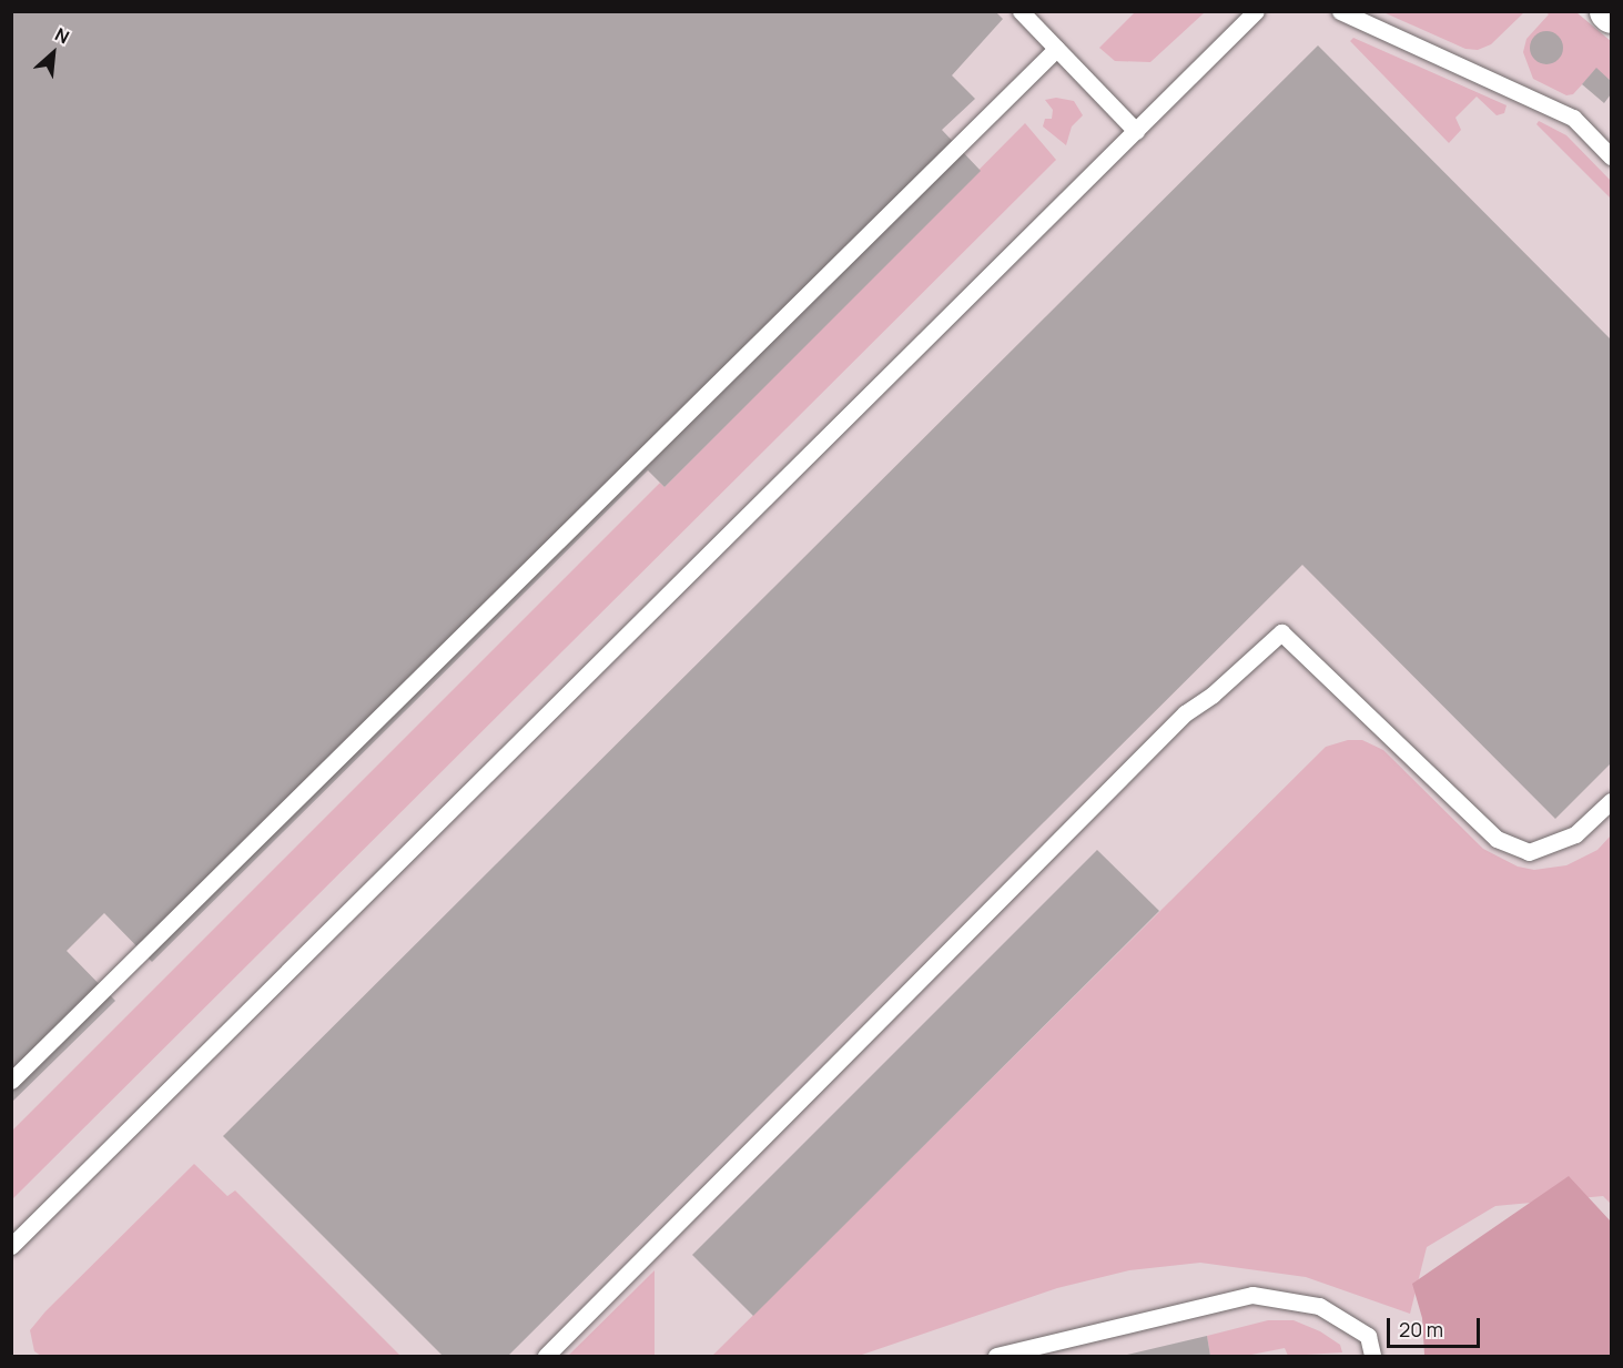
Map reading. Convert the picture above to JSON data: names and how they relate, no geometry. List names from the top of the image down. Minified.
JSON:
{"scale_bar":"20 m","north":"top right"}
